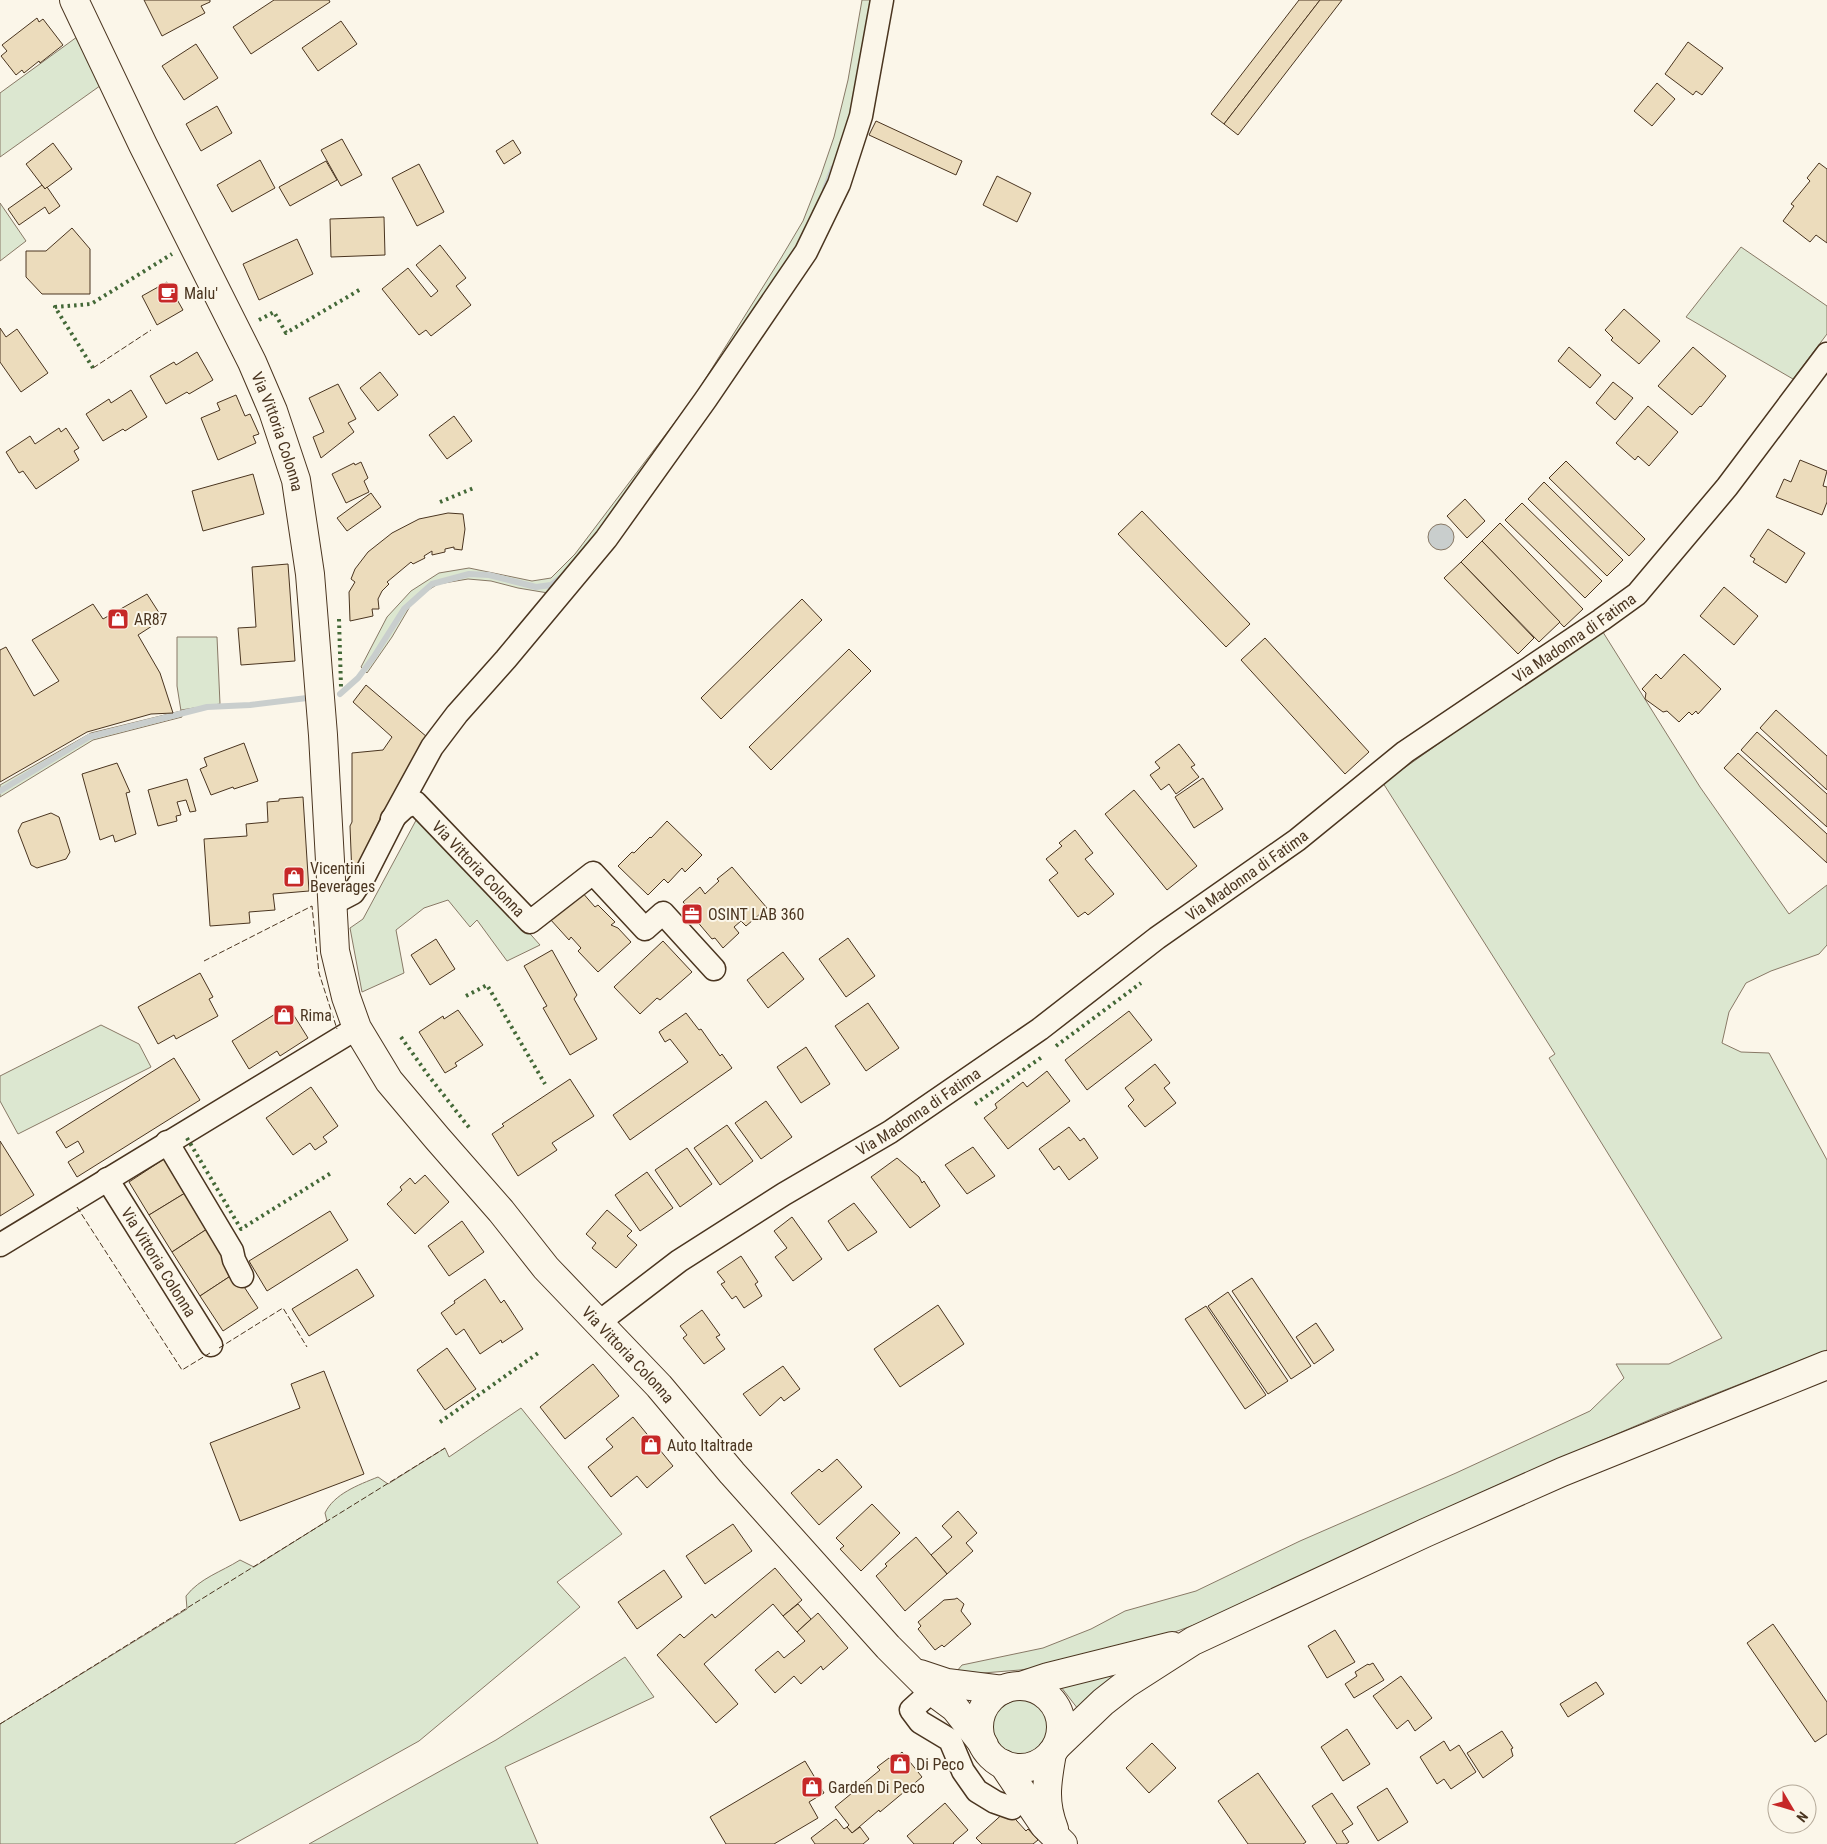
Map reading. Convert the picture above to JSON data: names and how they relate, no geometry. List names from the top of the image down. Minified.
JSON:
{"streets":{"main road":["Via Vittoria Colonna"],"street":["Via Madonna di Fatima"]},"crossings":[["Via Vittoria Colonna","Via Madonna di Fatima"]],"places":{"cafe":["Malu'"],"shop":["AR87","Vicentini Beverages","Rima","Auto Italtrade","Di Peco","Garden Di Peco"],"office":["OSINT LAB 360"]},"north":"bottom right"}
